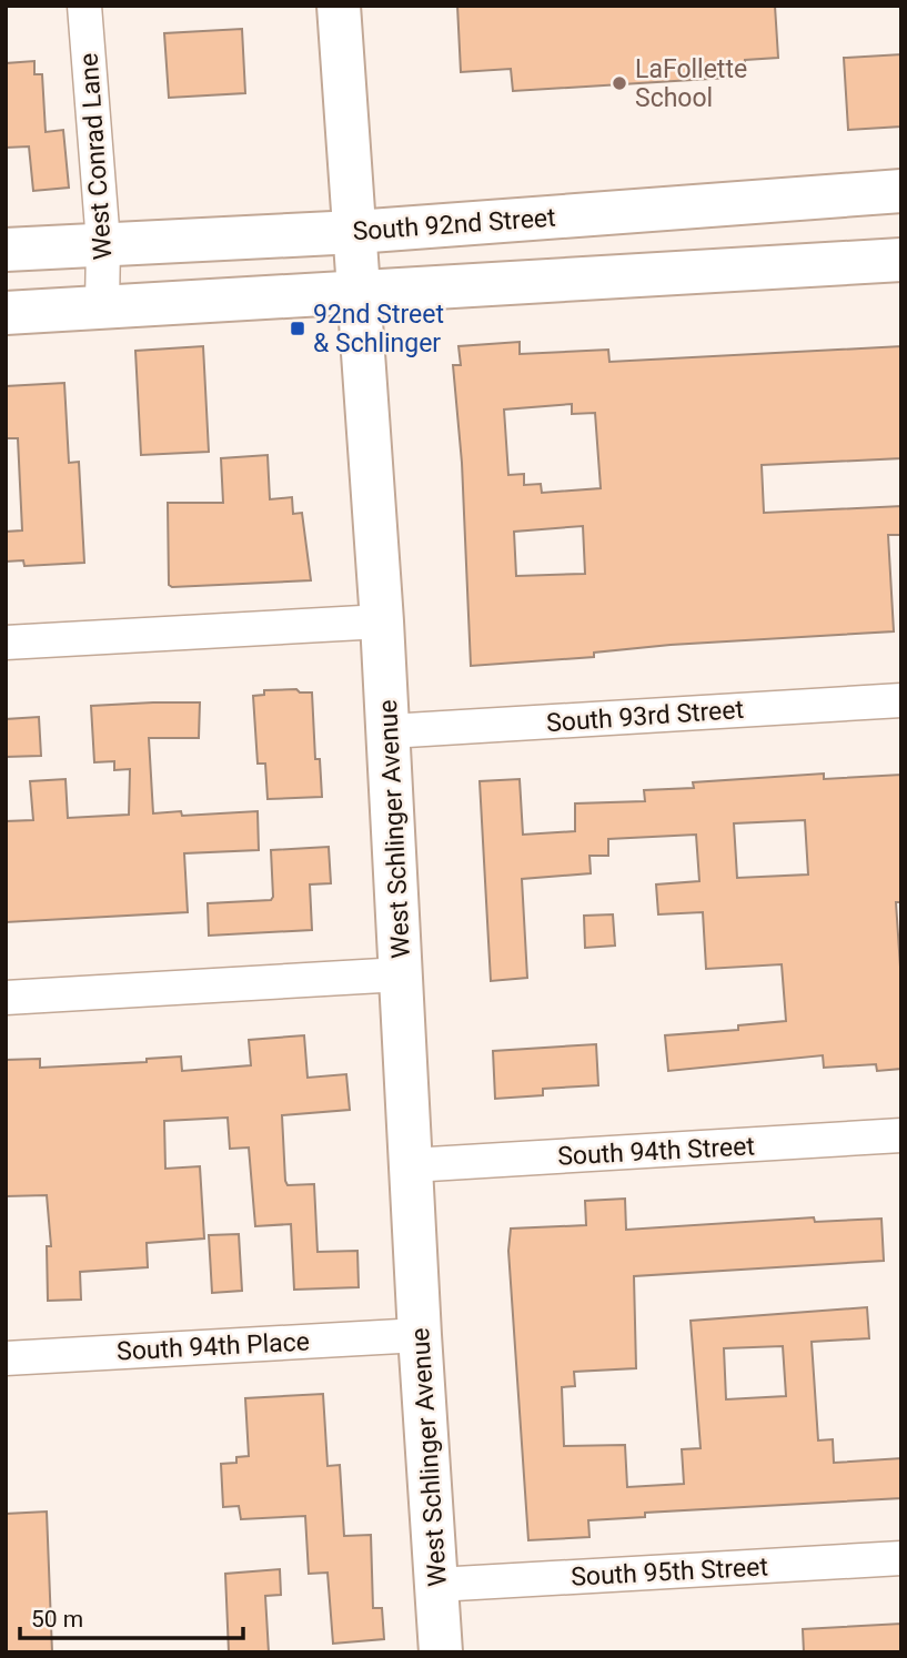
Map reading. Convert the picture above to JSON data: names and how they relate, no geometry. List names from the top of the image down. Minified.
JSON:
{"streets":{"street":["West Conrad Lane","South 92nd Street","South 93rd Street","West Schlinger Avenue","South 94th Street","South 94th Place","South 95th Street"]},"crossings":[["West Conrad Lane","South 92nd Street"],["South 92nd Street","West Schlinger Avenue"],["South 93rd Street","West Schlinger Avenue"],["West Schlinger Avenue","South 94th Street"],["West Schlinger Avenue","South 94th Place"],["West Schlinger Avenue","South 95th Street"]],"places":{"other":["LaFollette School"],"transit":["92nd Street & Schlinger"]},"scale_bar":"50 m"}
